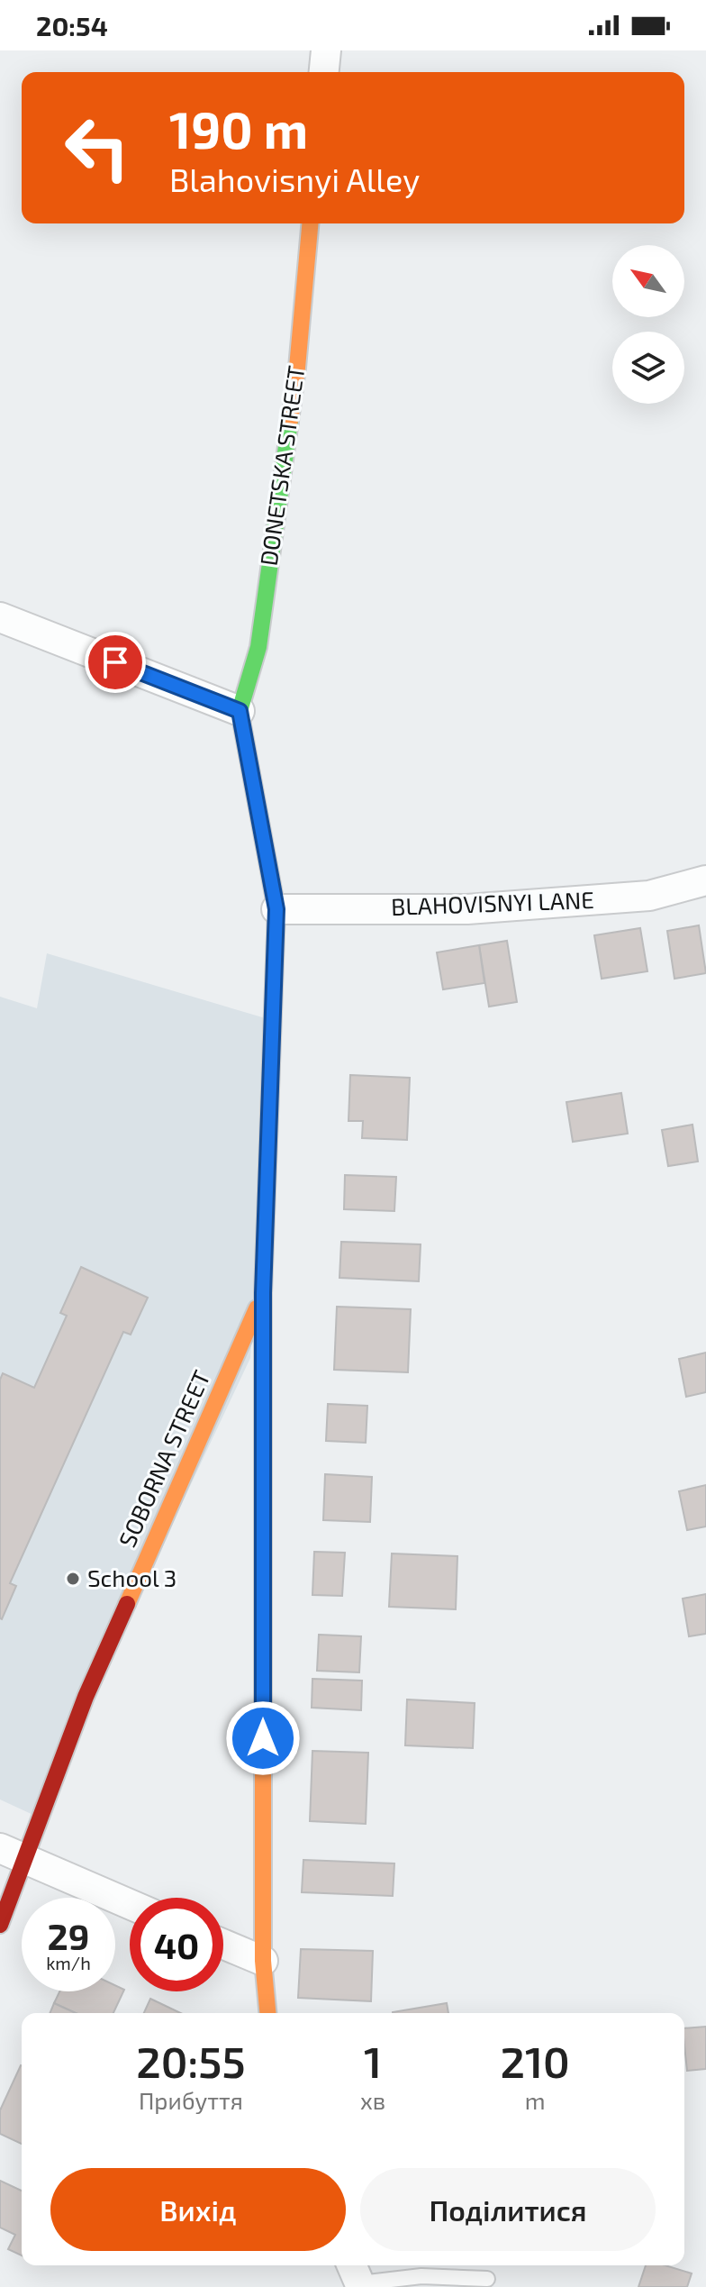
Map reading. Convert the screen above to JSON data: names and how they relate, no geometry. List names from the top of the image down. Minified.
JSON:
{"streets":{"street":["DONETSKA STREET","BLAHOVISNYI LANE","SOBORNA STREET"]},"places":["School 3"],"north":"top left","page":{"status":"20:54","turn":["190 m","Blahovisnyi Alley"],"speed":"29 km/h","limit":"40","eta":["20:55","Прибуття","1","хв","210","m"],"buttons":["Вихід","Поділитися"]}}
